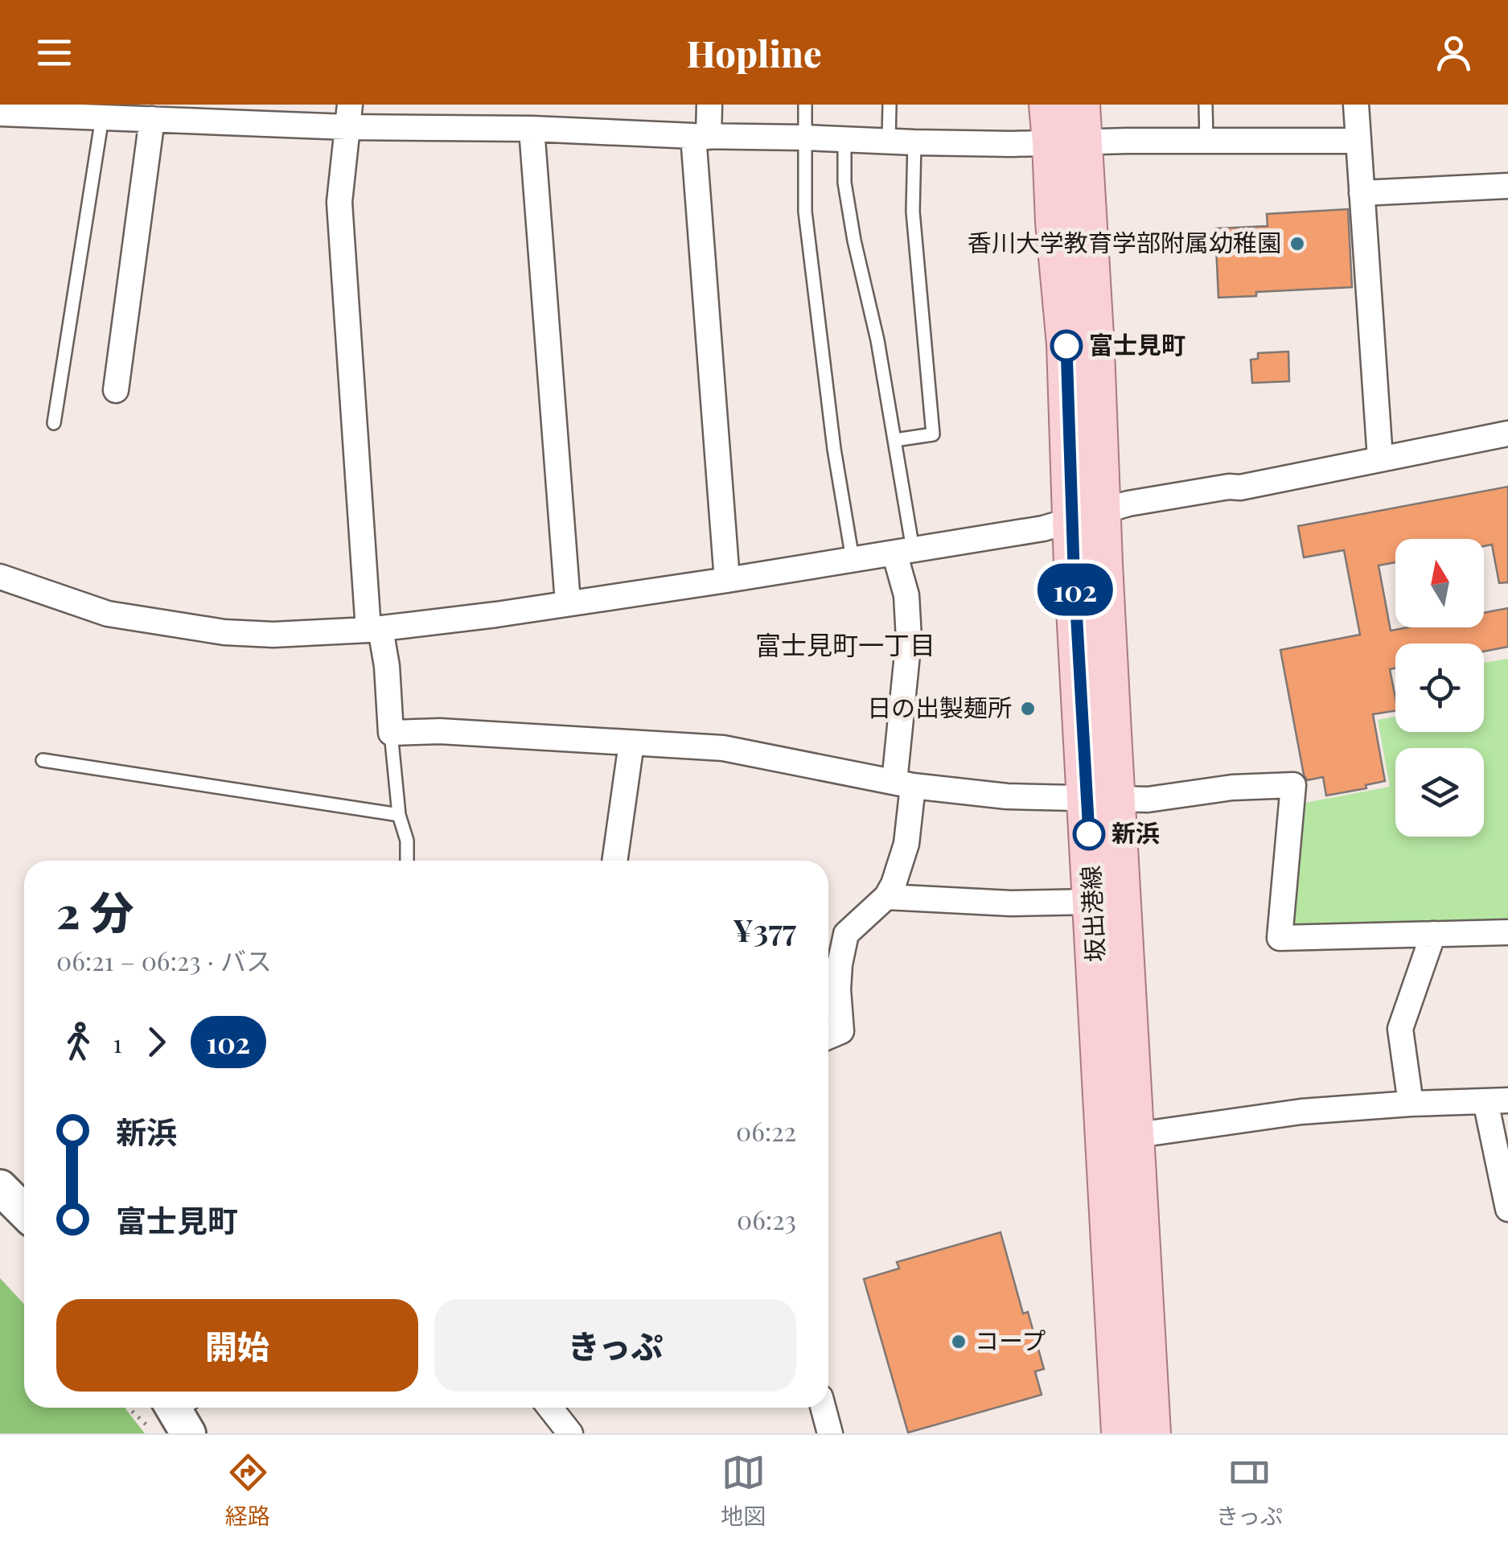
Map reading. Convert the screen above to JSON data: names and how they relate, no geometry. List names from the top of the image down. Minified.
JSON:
{"streets":{"main road":["坂出港線"]},"districts":["富士見町一丁目"],"places":["香川大学教育学部附属幼稚園","富士見町","日の出製麺所","新浜","コープ"],"lines":["bus line 102"],"north":"top","page":{"header":"Hopline","on_map":"102","heading":["2 分","06:21 – 06:23 · バス","¥377"],"legs":["1","102"],"list":[{"name":"新浜","value":"06:22"},{"name":"富士見町","value":"06:23"}],"buttons":["開始","きっぷ"],"tabs":["経路","地図","きっぷ"]}}
